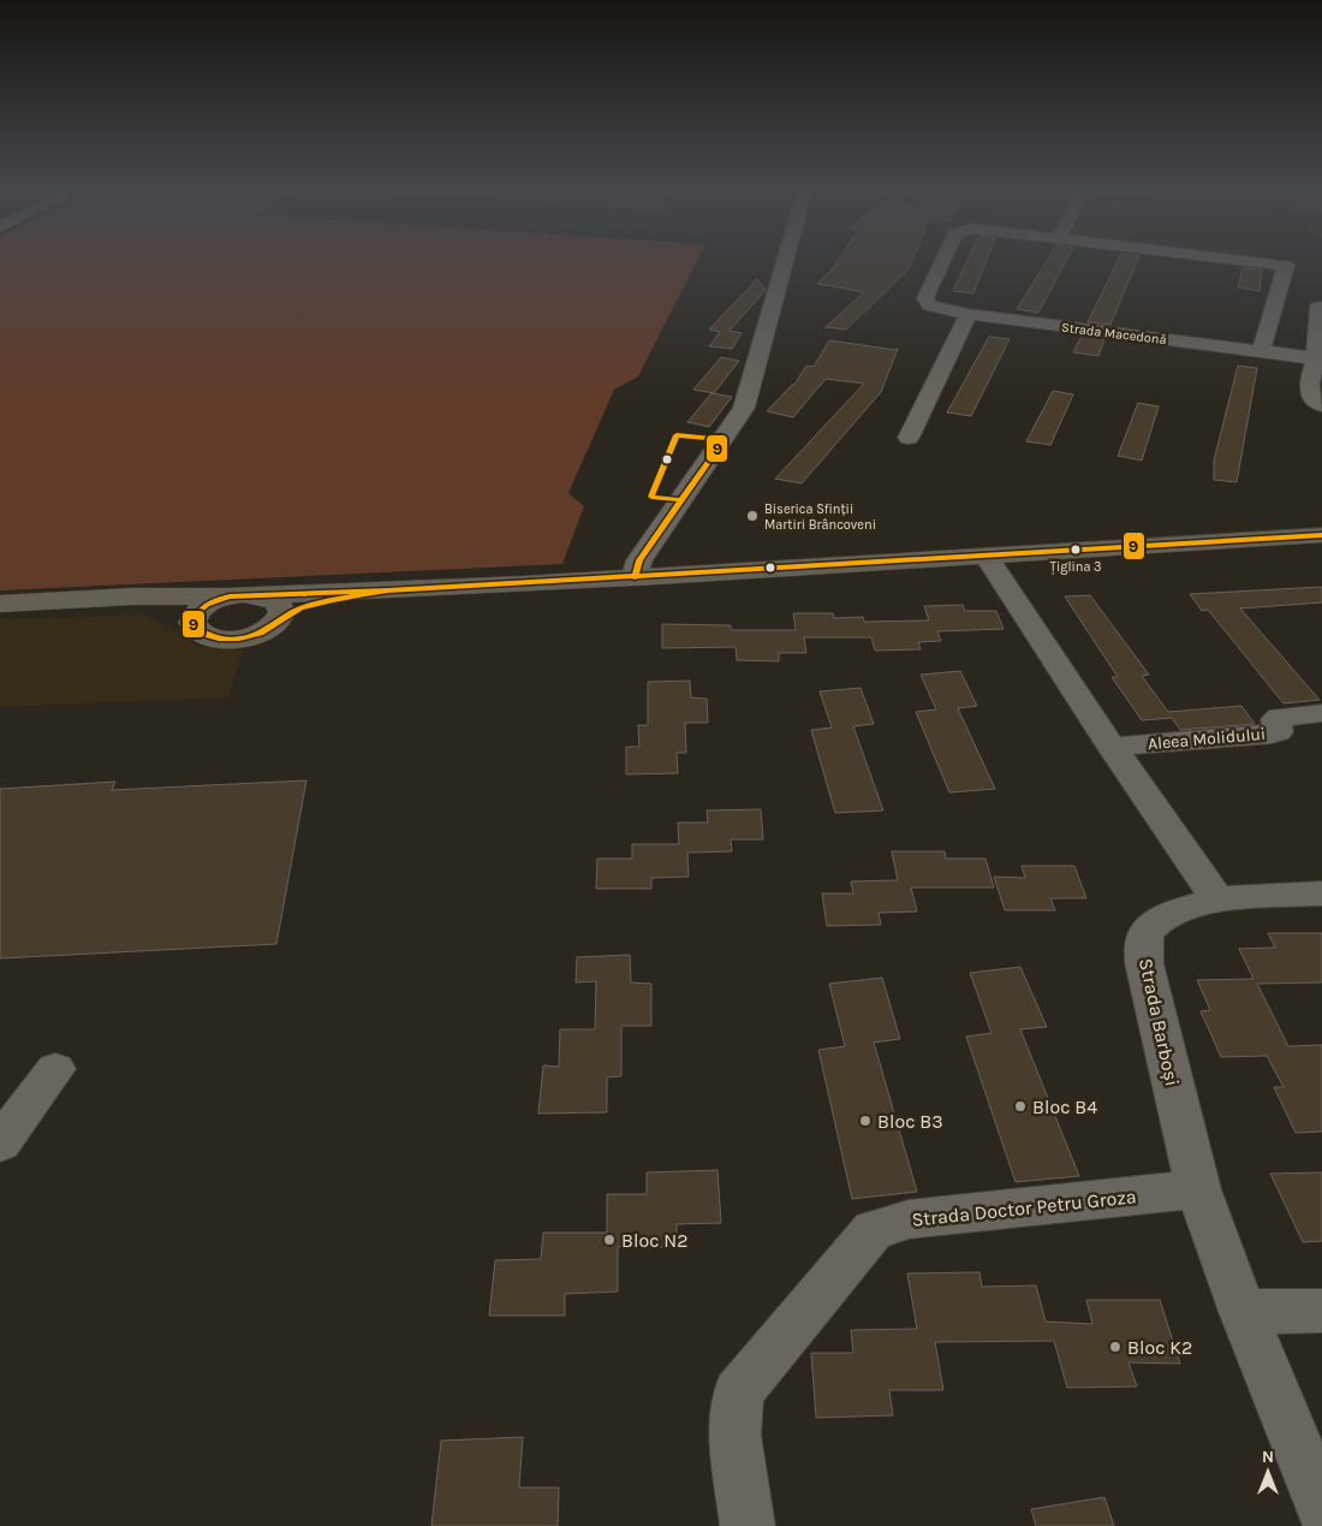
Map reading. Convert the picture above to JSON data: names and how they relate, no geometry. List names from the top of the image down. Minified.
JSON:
{"streets":{"street":["Strada Macedonă","Aleea Molidului","Strada Barboși","Strada Doctor Petru Groza"]},"crossings":[["Strada Barboși","Strada Doctor Petru Groza"]],"places":["Biserica Sfinții Martiri Brâncoveni","Țiglina 3","Bloc B4","Bloc B3","Bloc N2","Bloc K2"],"lines":["transit line 9"],"north":"top"}
